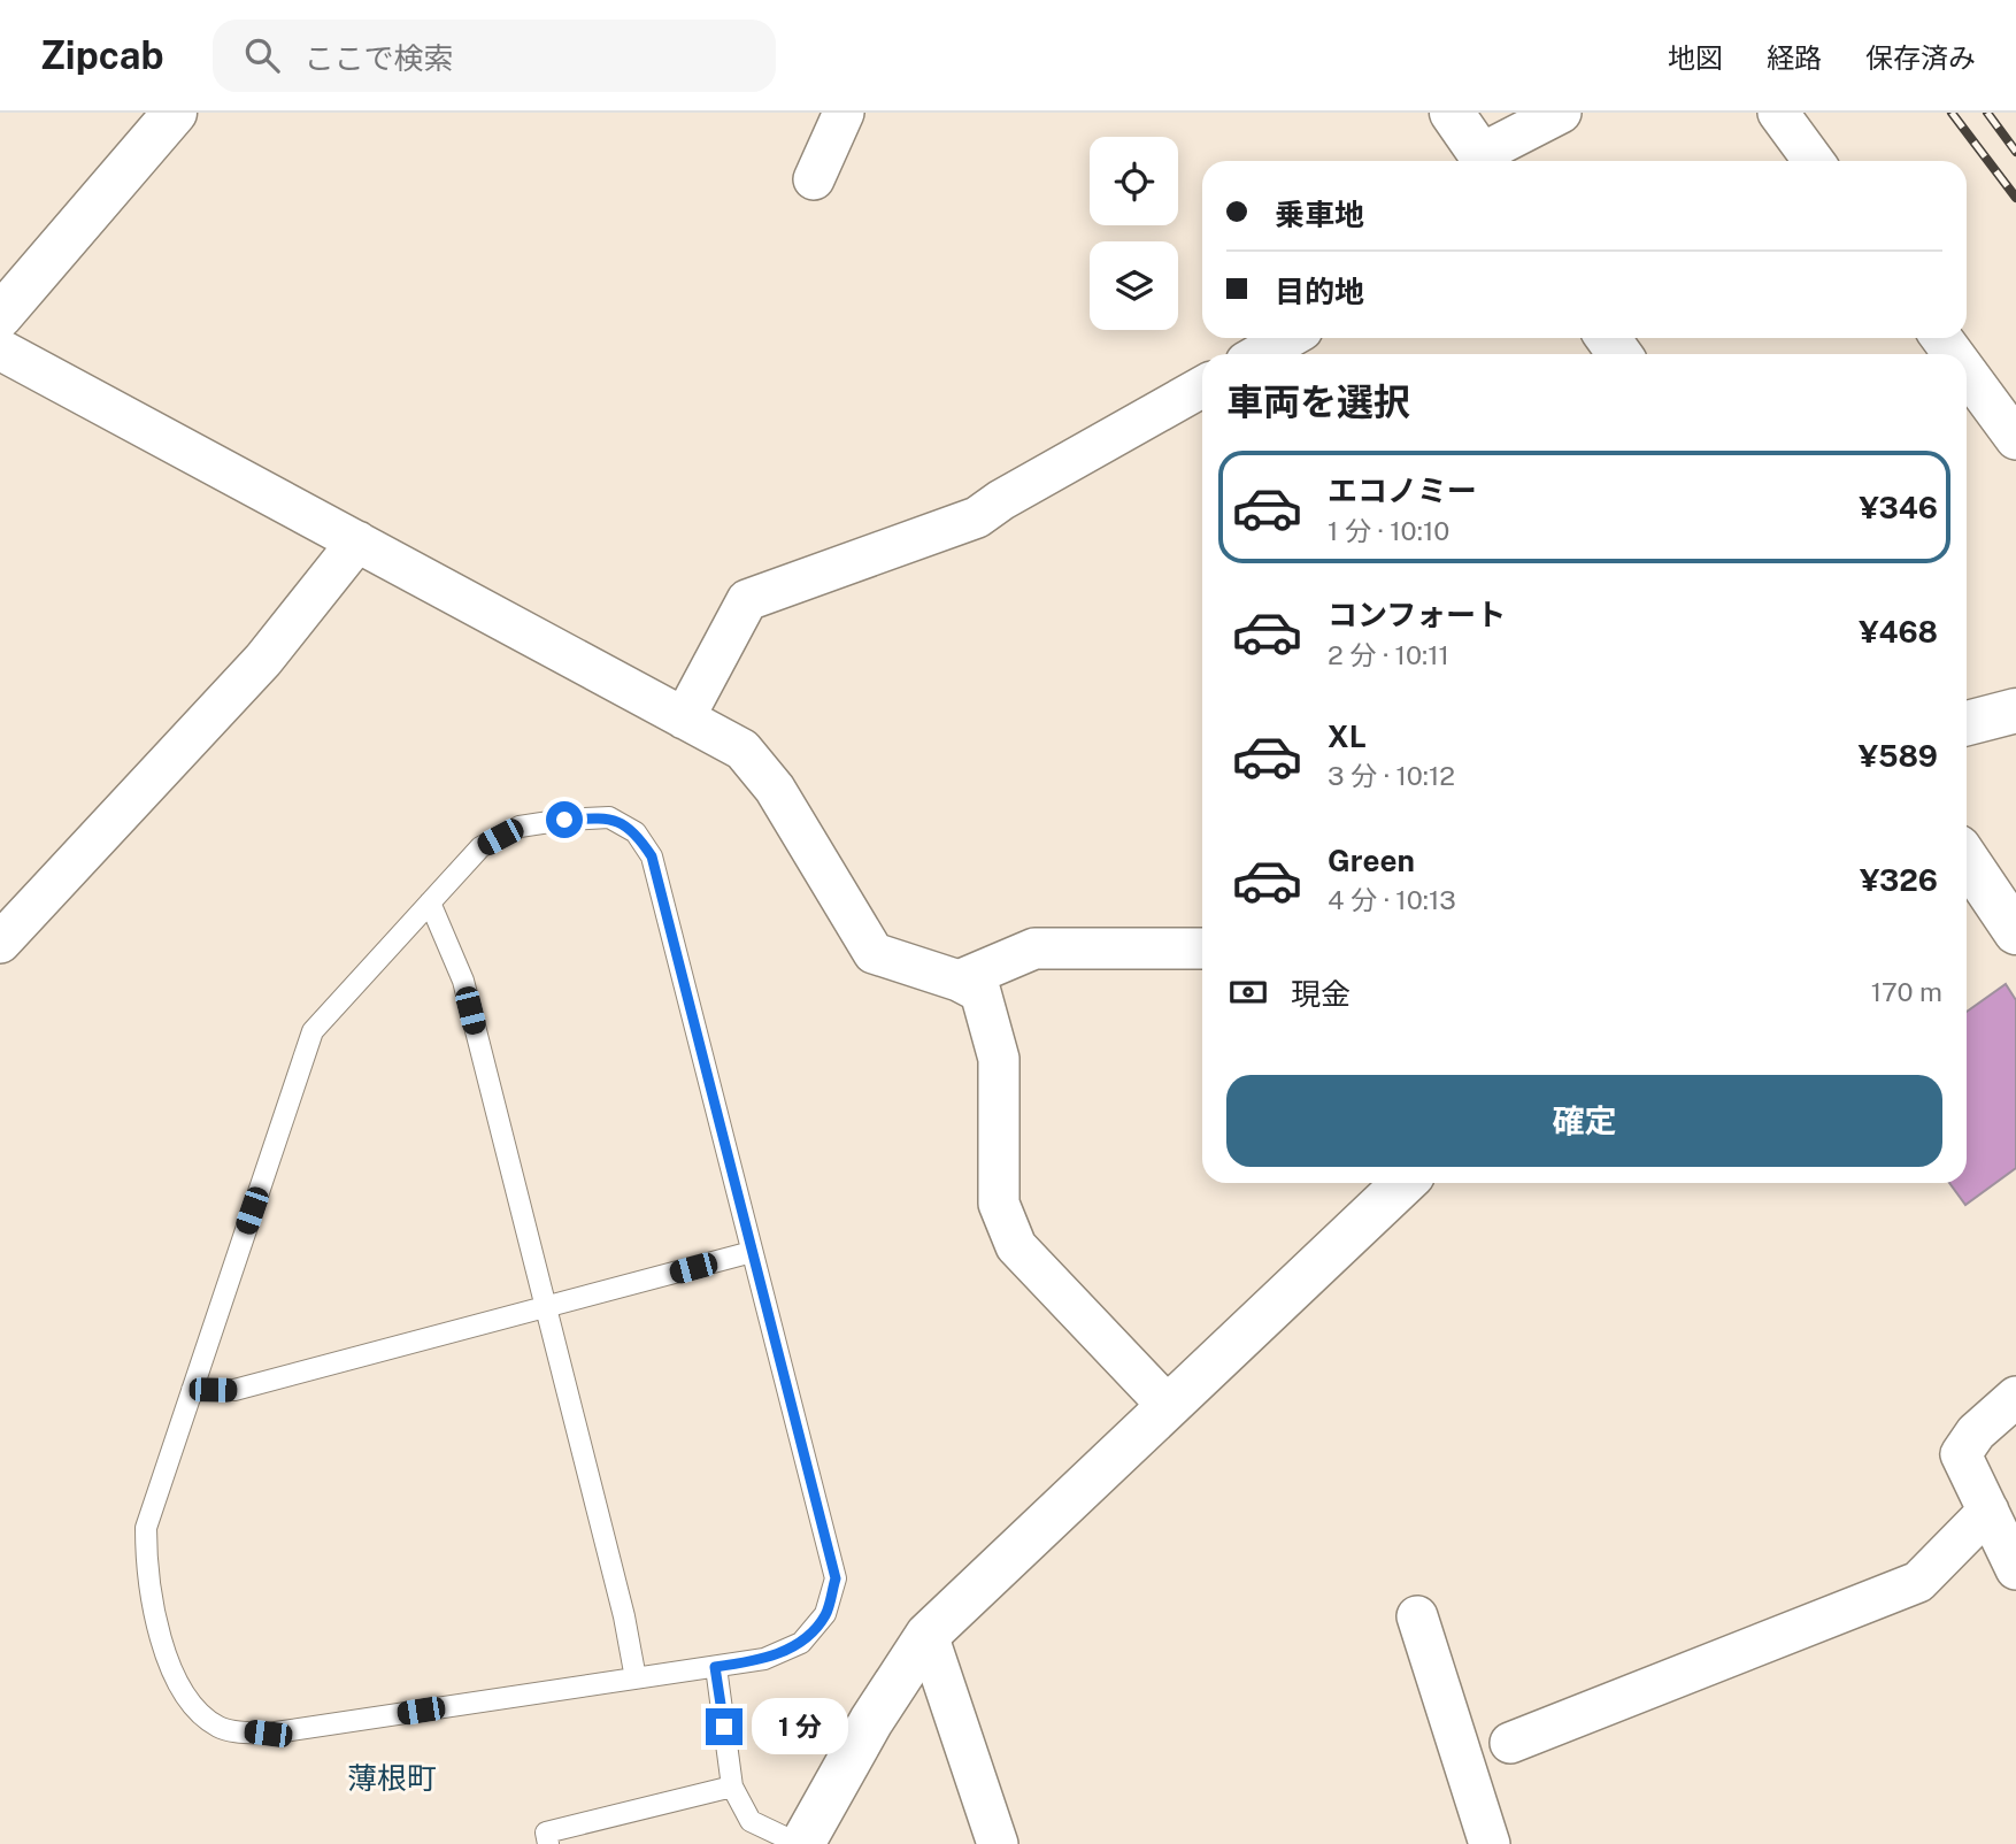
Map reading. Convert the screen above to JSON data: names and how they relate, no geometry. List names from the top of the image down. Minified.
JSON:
{"districts":["薄根町"],"page":{"header":"Zipcab","search":"ここで検索","nav":["地図","経路","保存済み"],"banner":["乗車地","目的地"],"heading":"車両を選択","list":[{"name":"エコノミー","note":"1 分 · 10:10","value":"¥346"},{"name":"コンフォート","note":"2 分 · 10:11","value":"¥468"},{"name":"XL","note":"3 分 · 10:12","value":"¥589"},{"name":"Green","note":"4 分 · 10:13","value":"¥326"}],"pay":["現金","170 m"],"buttons":"確定","bubble":"1 分"}}
